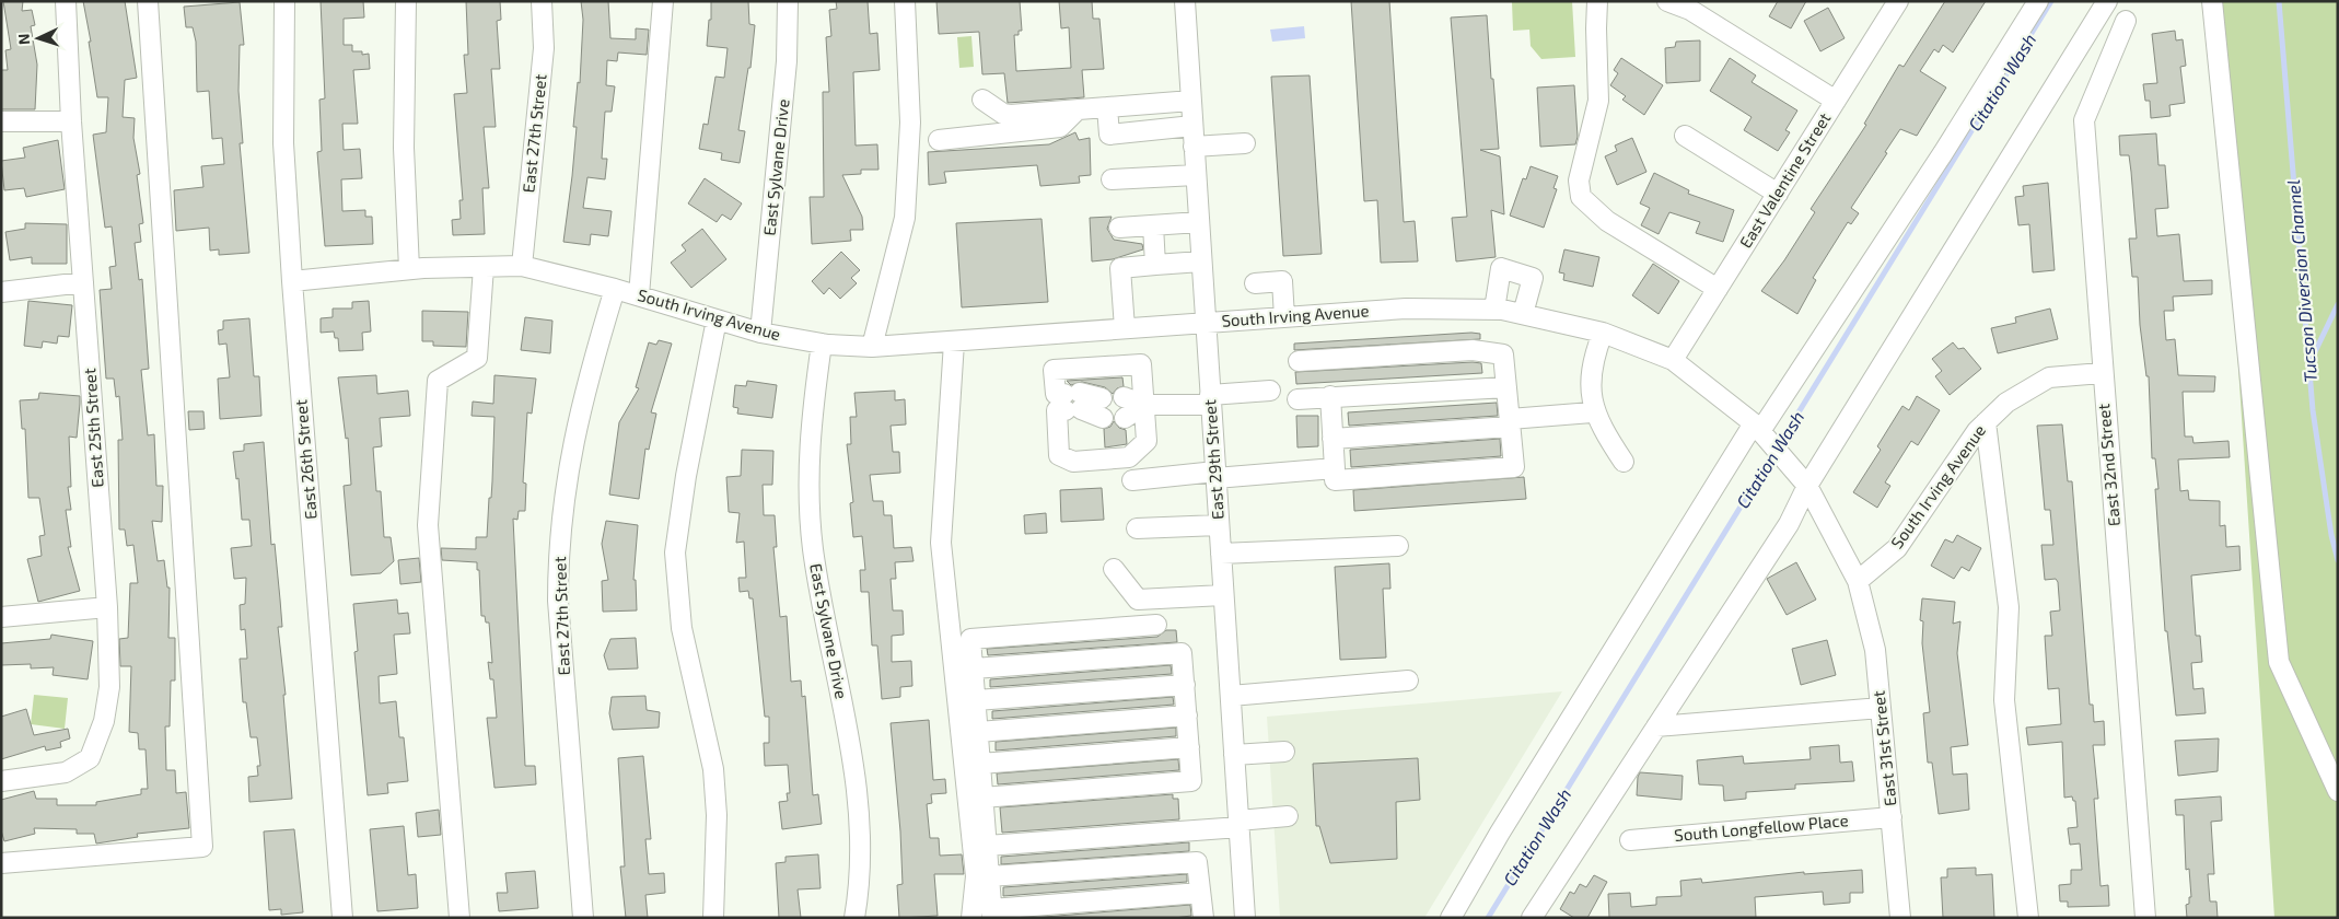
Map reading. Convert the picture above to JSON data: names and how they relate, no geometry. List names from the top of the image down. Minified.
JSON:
{"streets":{"street":["East 27th Street","East Sylvane Drive","East Valentine Street","South Irving Avenue","East 25th Street","East 26th Street","East 29th Street","East 32nd Street","East 31st Street","South Longfellow Place"]},"crossings":[["East 27th Street","South Irving Avenue"],["East Sylvane Drive","South Irving Avenue"],["East Valentine Street","South Irving Avenue"],["South Irving Avenue","East 26th Street"],["South Irving Avenue","East 29th Street"],["South Irving Avenue","East 32nd Street"],["South Irving Avenue","East 31st Street"],["East 31st Street","South Longfellow Place"]],"water":["Citation Wash","Tucson Diversion Channel"],"north":"left"}
